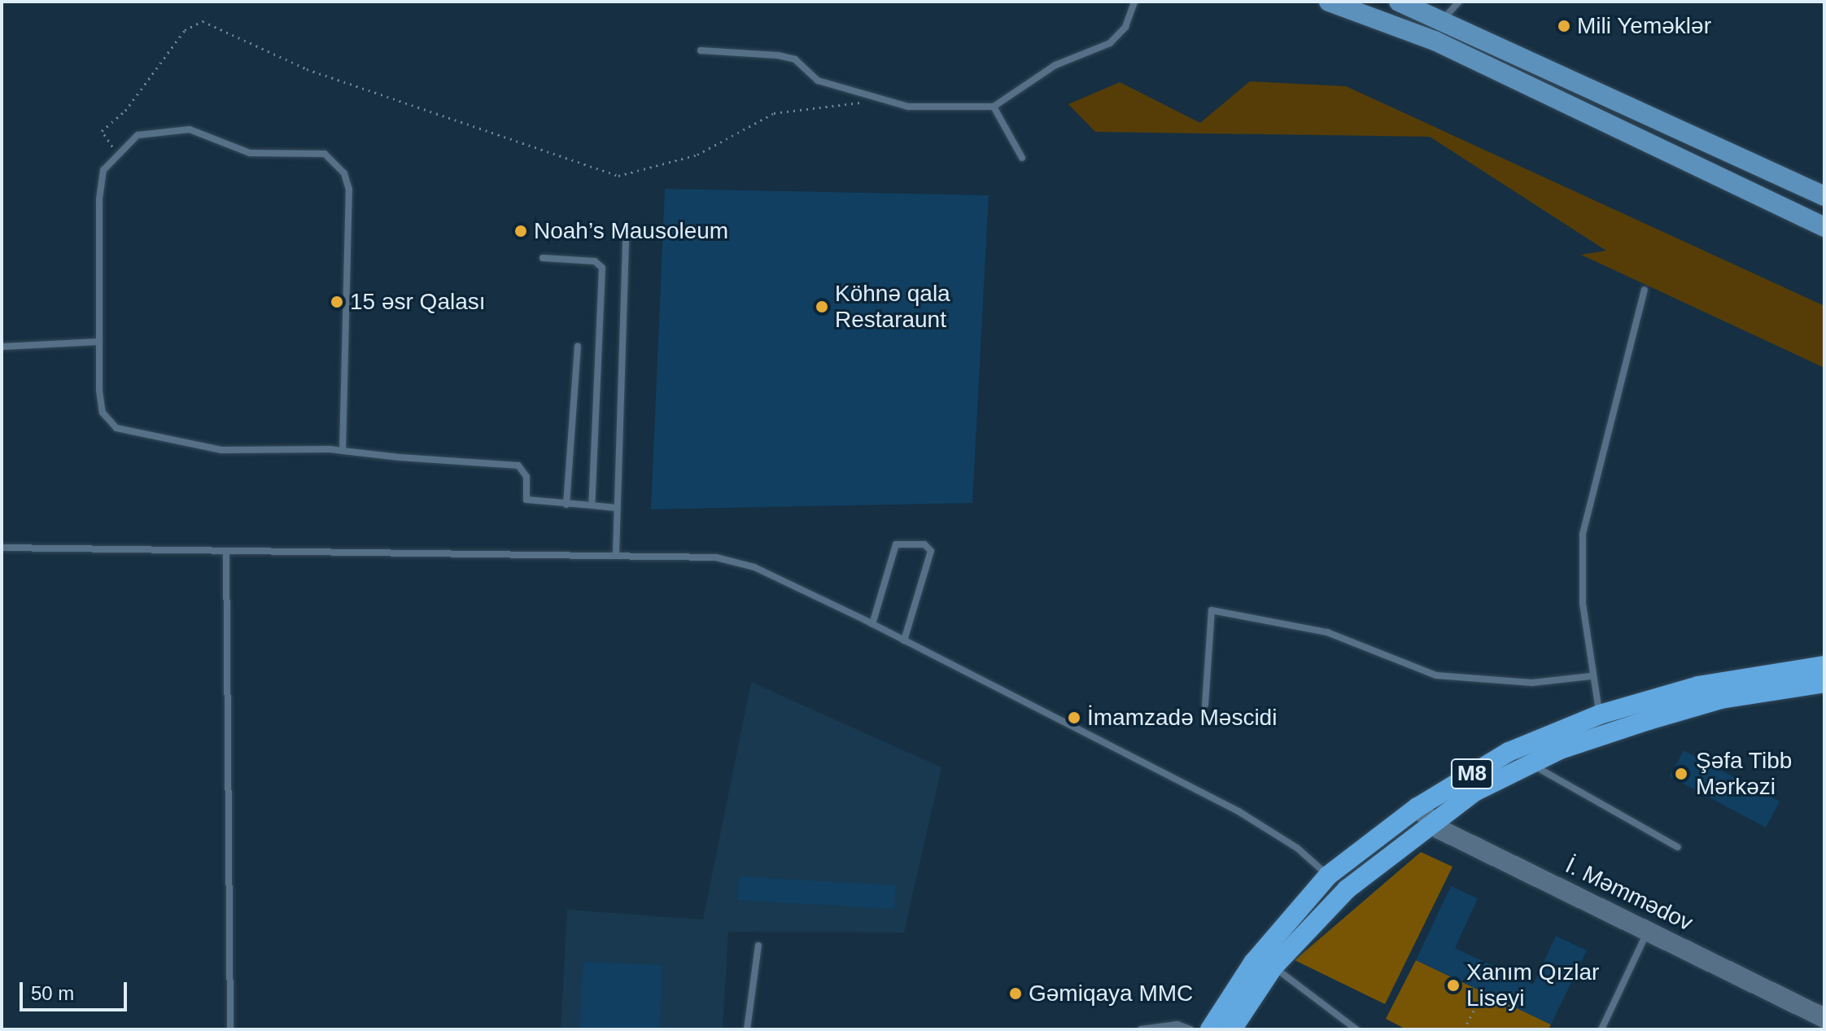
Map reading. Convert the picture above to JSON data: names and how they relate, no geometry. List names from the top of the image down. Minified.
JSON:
{"streets":{"highway":["M8"],"main road":["İ. Məmmədov"]},"crossings":[["M8","İ. Məmmədov"]],"places":["Mili Yeməklər","Noah’s Mausoleum","15 əsr Qalası","Köhnə qala Restaraunt","İmamzadə Məscidi","Şəfa Tibb Mərkəzi","Xanım Qızlar Liseyi","Gəmiqaya MMC"],"scale_bar":"50 m"}
